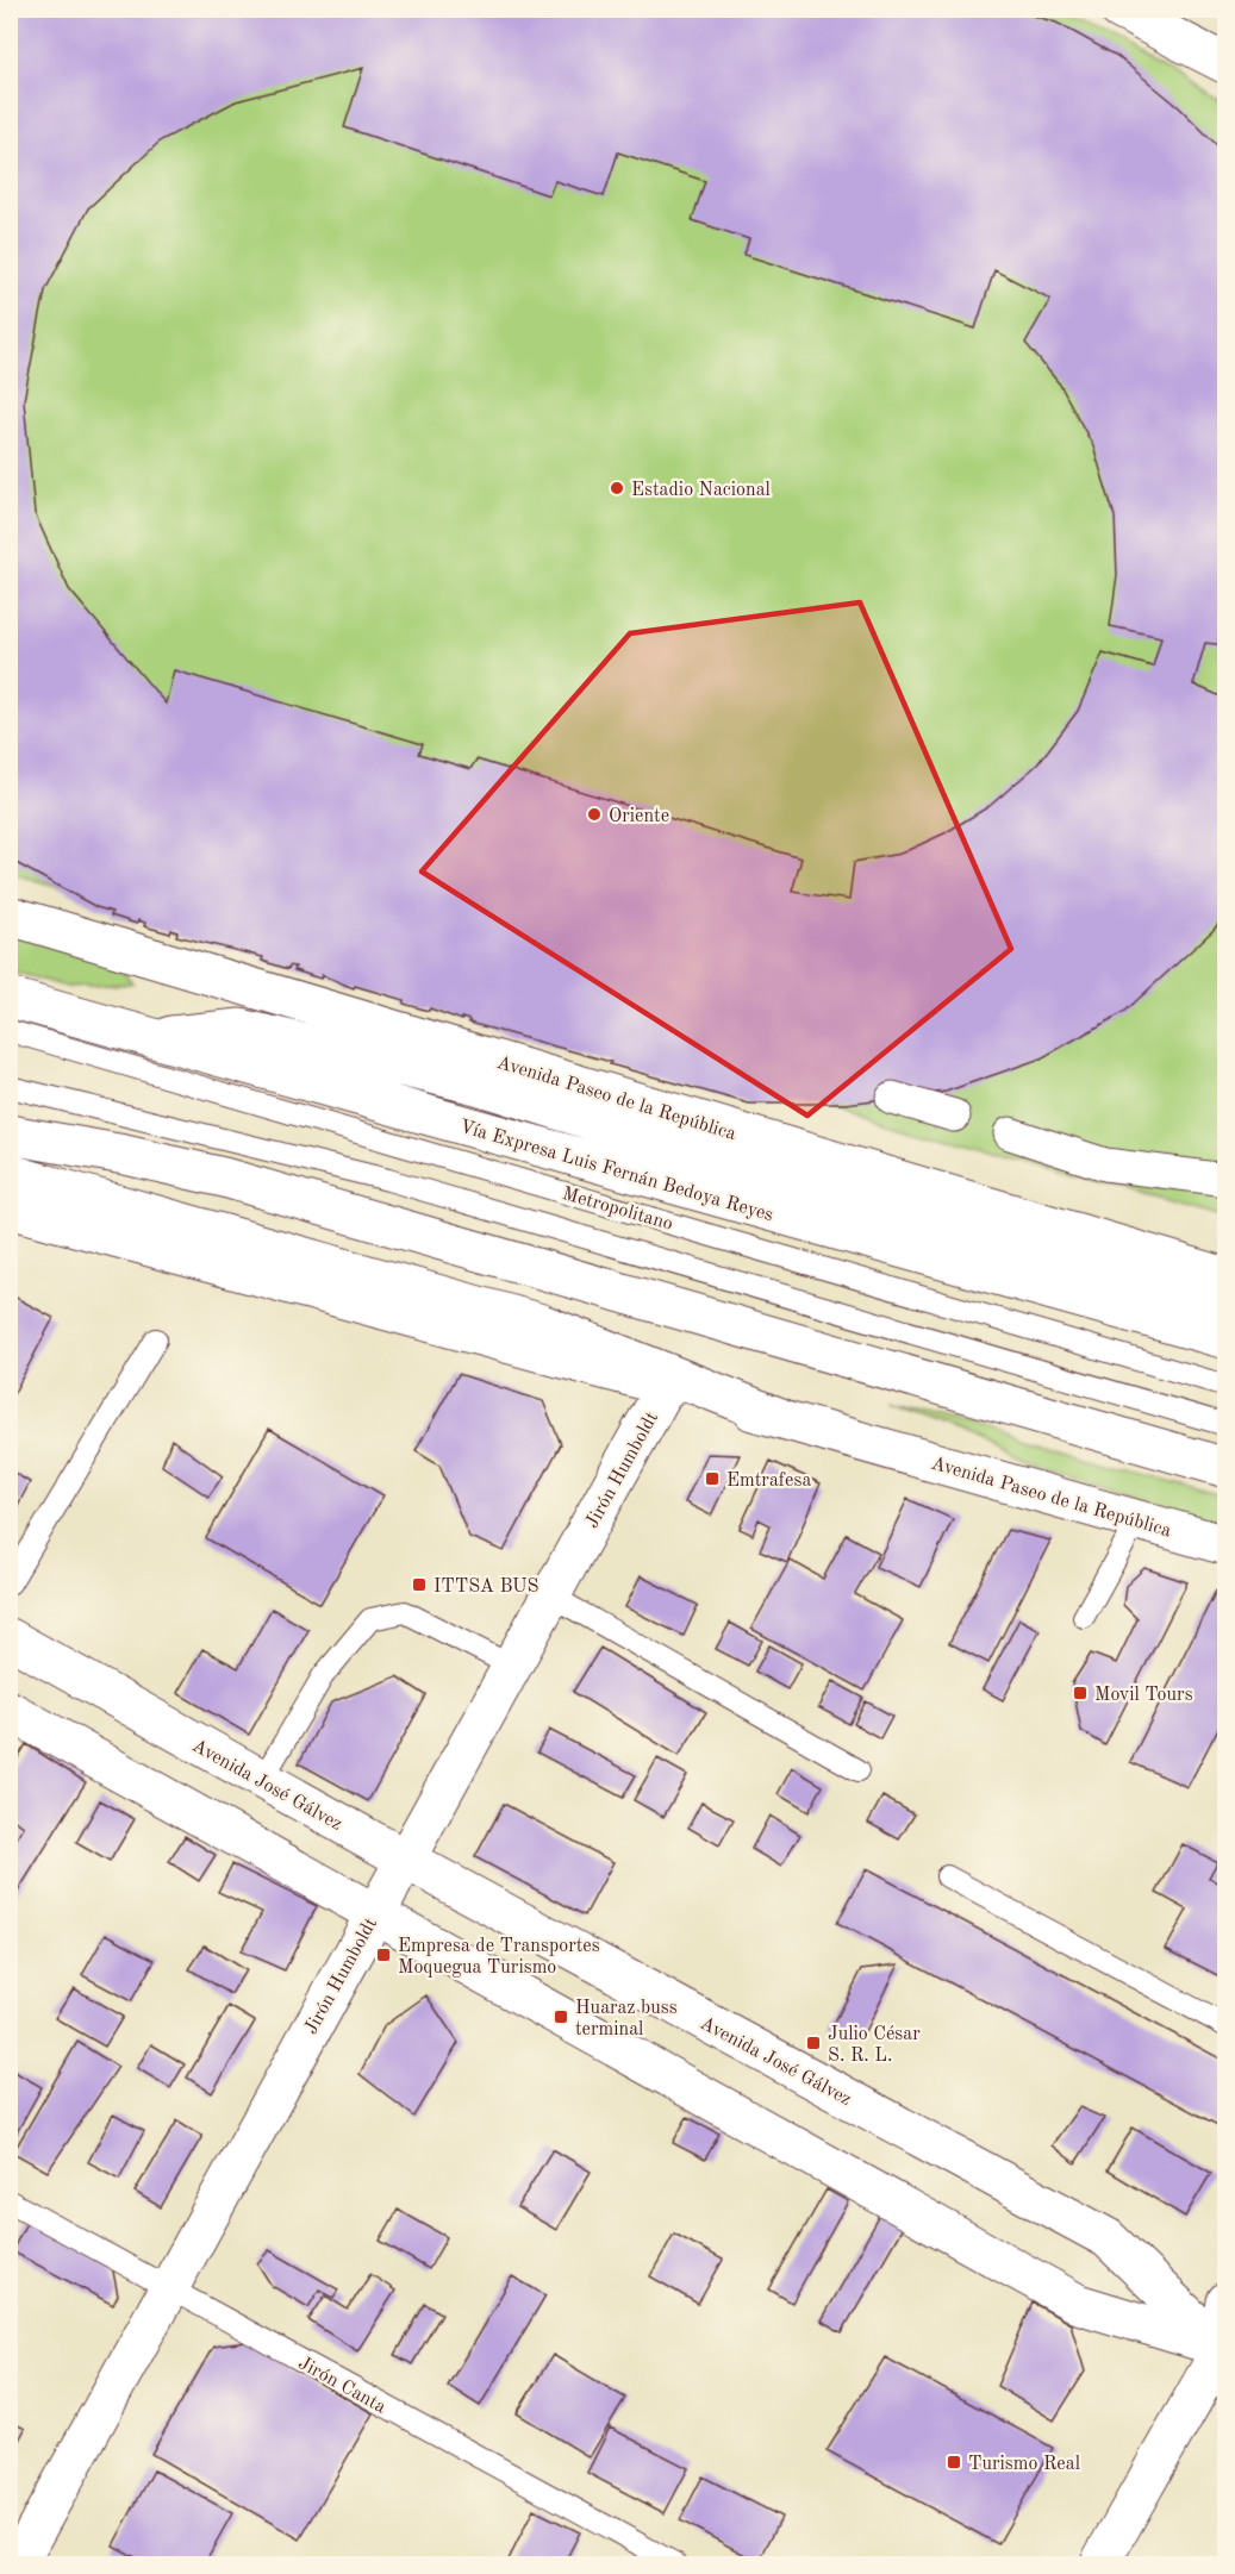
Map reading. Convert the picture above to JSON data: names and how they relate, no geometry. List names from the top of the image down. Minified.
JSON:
{"streets":{"main road":["Avenida Paseo de la República","Vía Expresa Luis Fernán Bedoya Reyes","Jirón Humboldt","Avenida José Gálvez"],"lane":["Metropolitano","Jirón Canta"]},"crossings":[["Avenida Paseo de la República","Jirón Humboldt"],["Jirón Humboldt","Avenida José Gálvez"],["Jirón Humboldt","Jirón Canta"]],"places":{"other":["Estadio Nacional","Oriente"],"transit":["Emtrafesa","ITTSA BUS","Movil Tours","Empresa de Transportes Moquegua Turismo","Huaraz buss terminal","Julio César S. R. L.","Turismo Real"]}}
